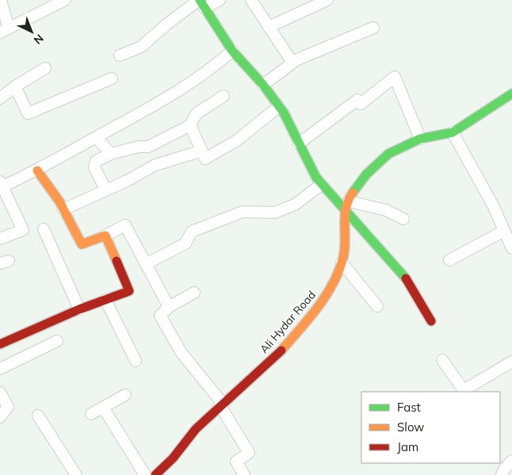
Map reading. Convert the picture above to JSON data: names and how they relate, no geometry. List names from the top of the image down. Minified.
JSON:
{"streets":{"street":["Ali Hydar Road"]},"legend":["Fast","Slow","Jam"],"north":"bottom right"}
